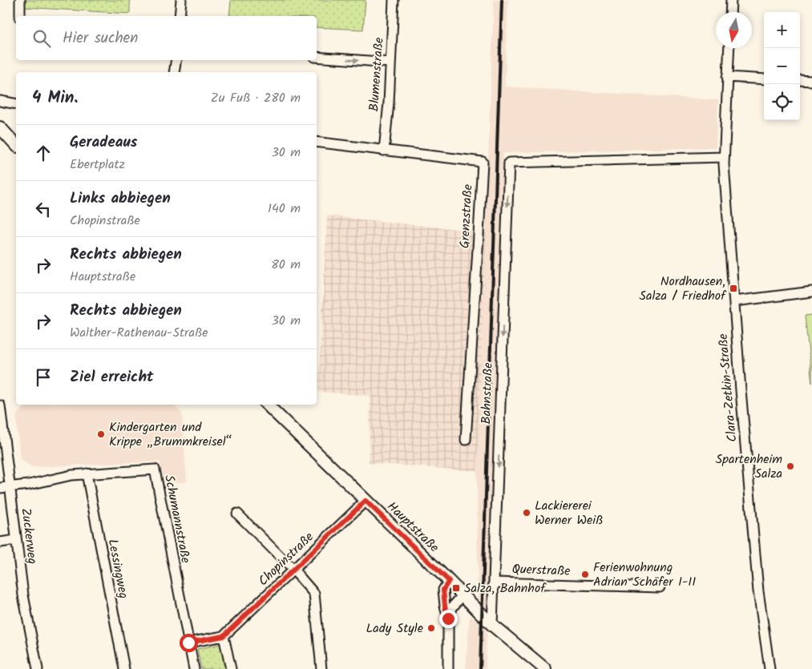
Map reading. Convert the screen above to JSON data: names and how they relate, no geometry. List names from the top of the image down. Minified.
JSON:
{"streets":{"street":["Blumenstraße","Grenzstraße","Clara-Zetkin-Straße","Bahnstraße","Schumannstraße","Hauptstraße","Zuckerweg","Chopinstraße","Lessingweg","Querstraße"]},"crossings":[["Blumenstraße","Grenzstraße"],["Clara-Zetkin-Straße","Bahnstraße"],["Bahnstraße","Hauptstraße"],["Bahnstraße","Querstraße"],["Schumannstraße","Zuckerweg"],["Schumannstraße","Lessingweg"],["Hauptstraße","Chopinstraße"]],"places":{"transit":["Nordhausen, Salza / Friedhof","Salza, Bahnhof"],"other":["Kindergarten und Krippe „Brummkreisel“","Spartenheim Salza","Lackiererei Werner Weiß","Ferienwohnung Adrian Schäfer I-II","Lady Style"]},"north":"bottom","page":{"map_buttons":["+","−"],"search":"Hier suchen","heading":["4 Min.","Zu Fuß · 280 m"],"list":[["Geradeaus","Ebertplatz","30 m"],["Links abbiegen","Chopinstraße","140 m"],["Rechts abbiegen","Hauptstraße","80 m"],["Rechts abbiegen","Walther-Rathenau-Straße","30 m"],"Ziel erreicht"]}}
